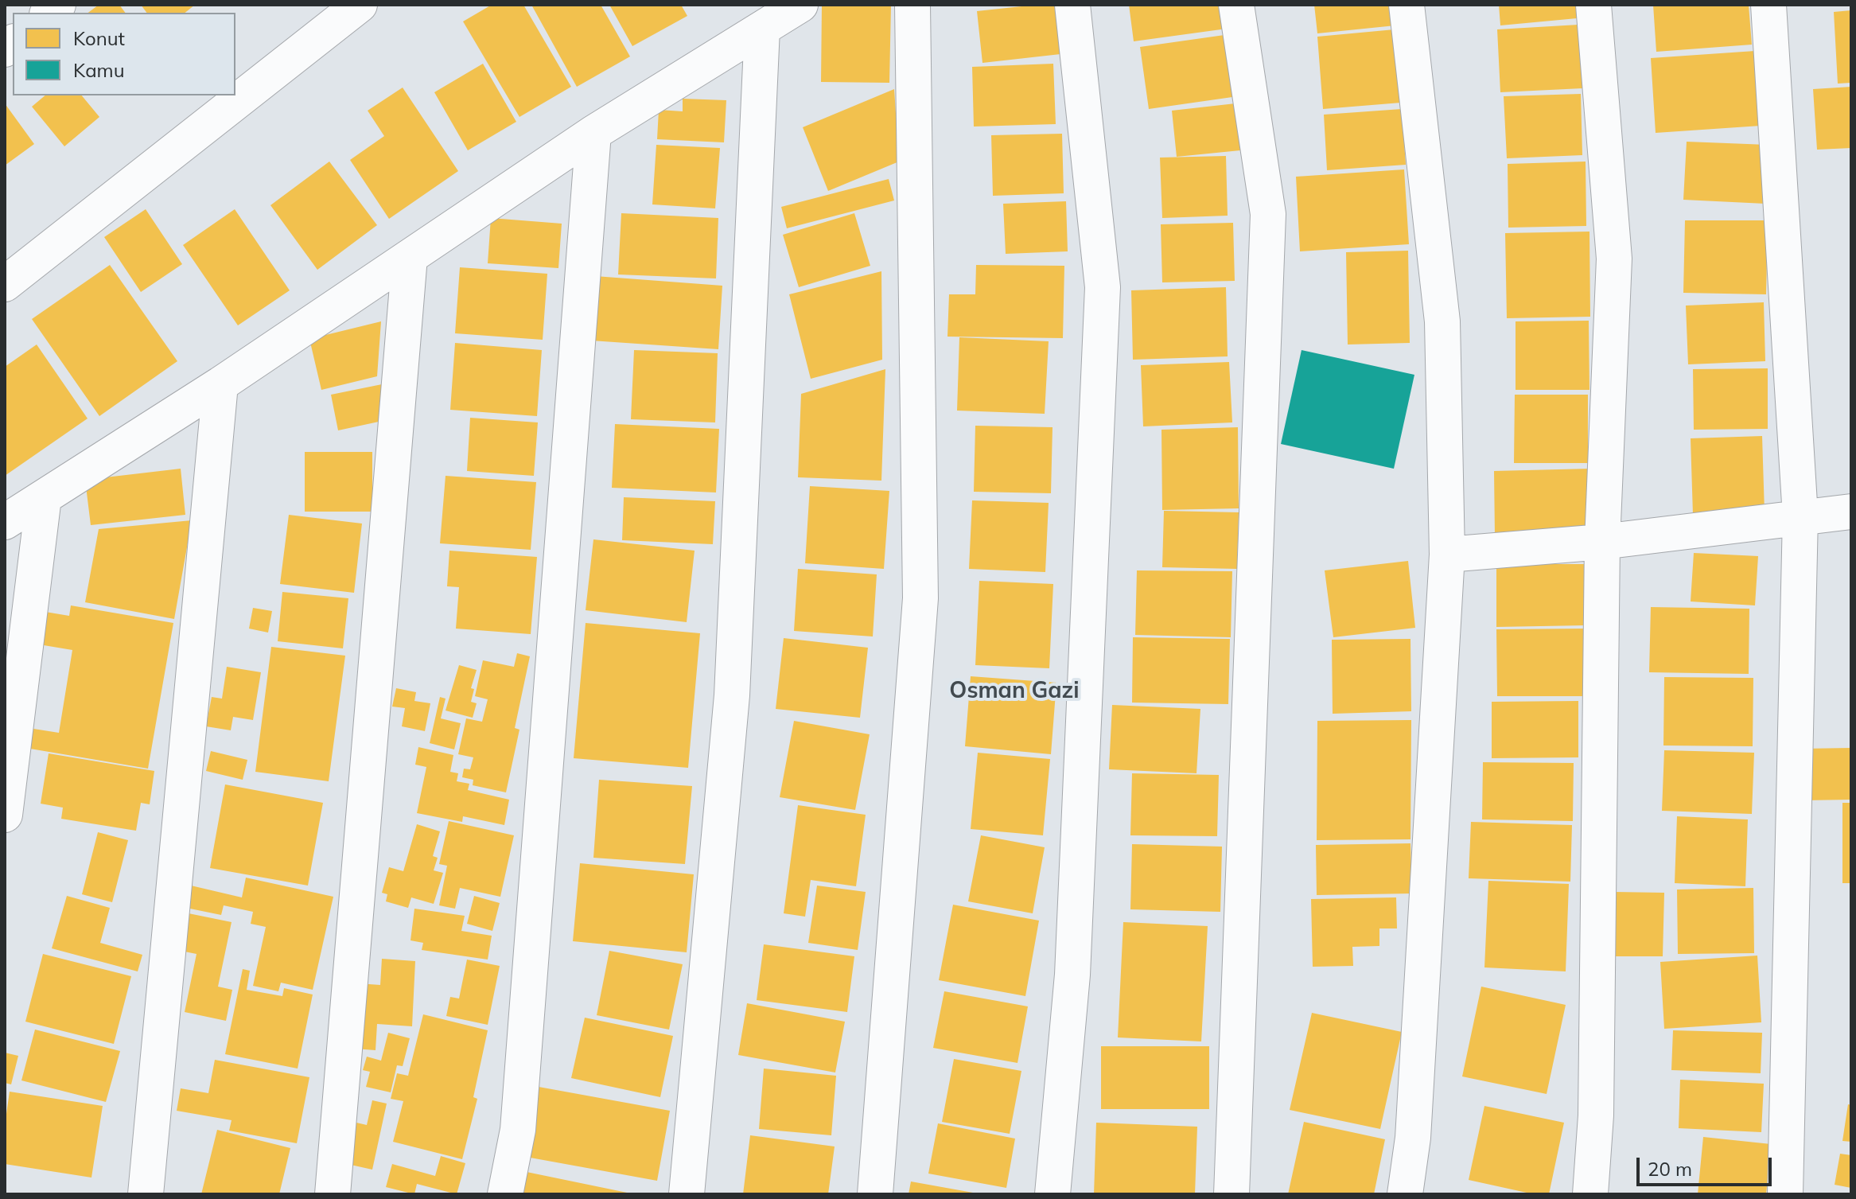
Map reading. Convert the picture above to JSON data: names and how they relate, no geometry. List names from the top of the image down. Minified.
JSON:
{"districts":["Osman Gazi"],"legend":["Konut","Kamu"],"scale_bar":"20 m"}
